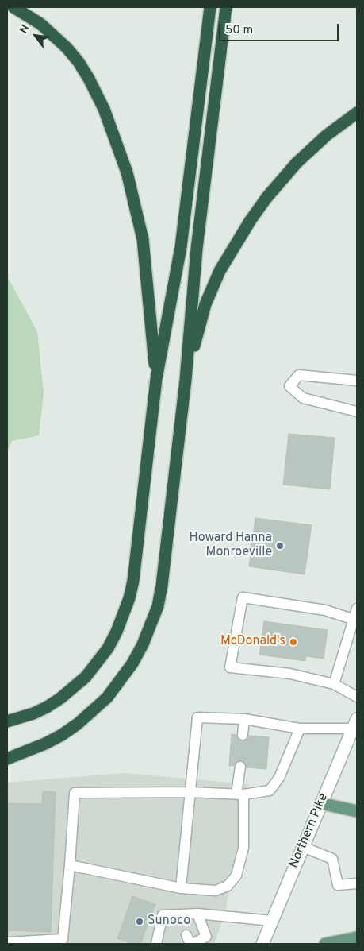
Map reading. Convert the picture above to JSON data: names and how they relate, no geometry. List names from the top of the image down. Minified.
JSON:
{"streets":{"main road":["Northern Pike"]},"places":["Howard Hanna Monroeville","McDonald's","Sunoco"],"scale_bar":"50 m","north":"top left"}
